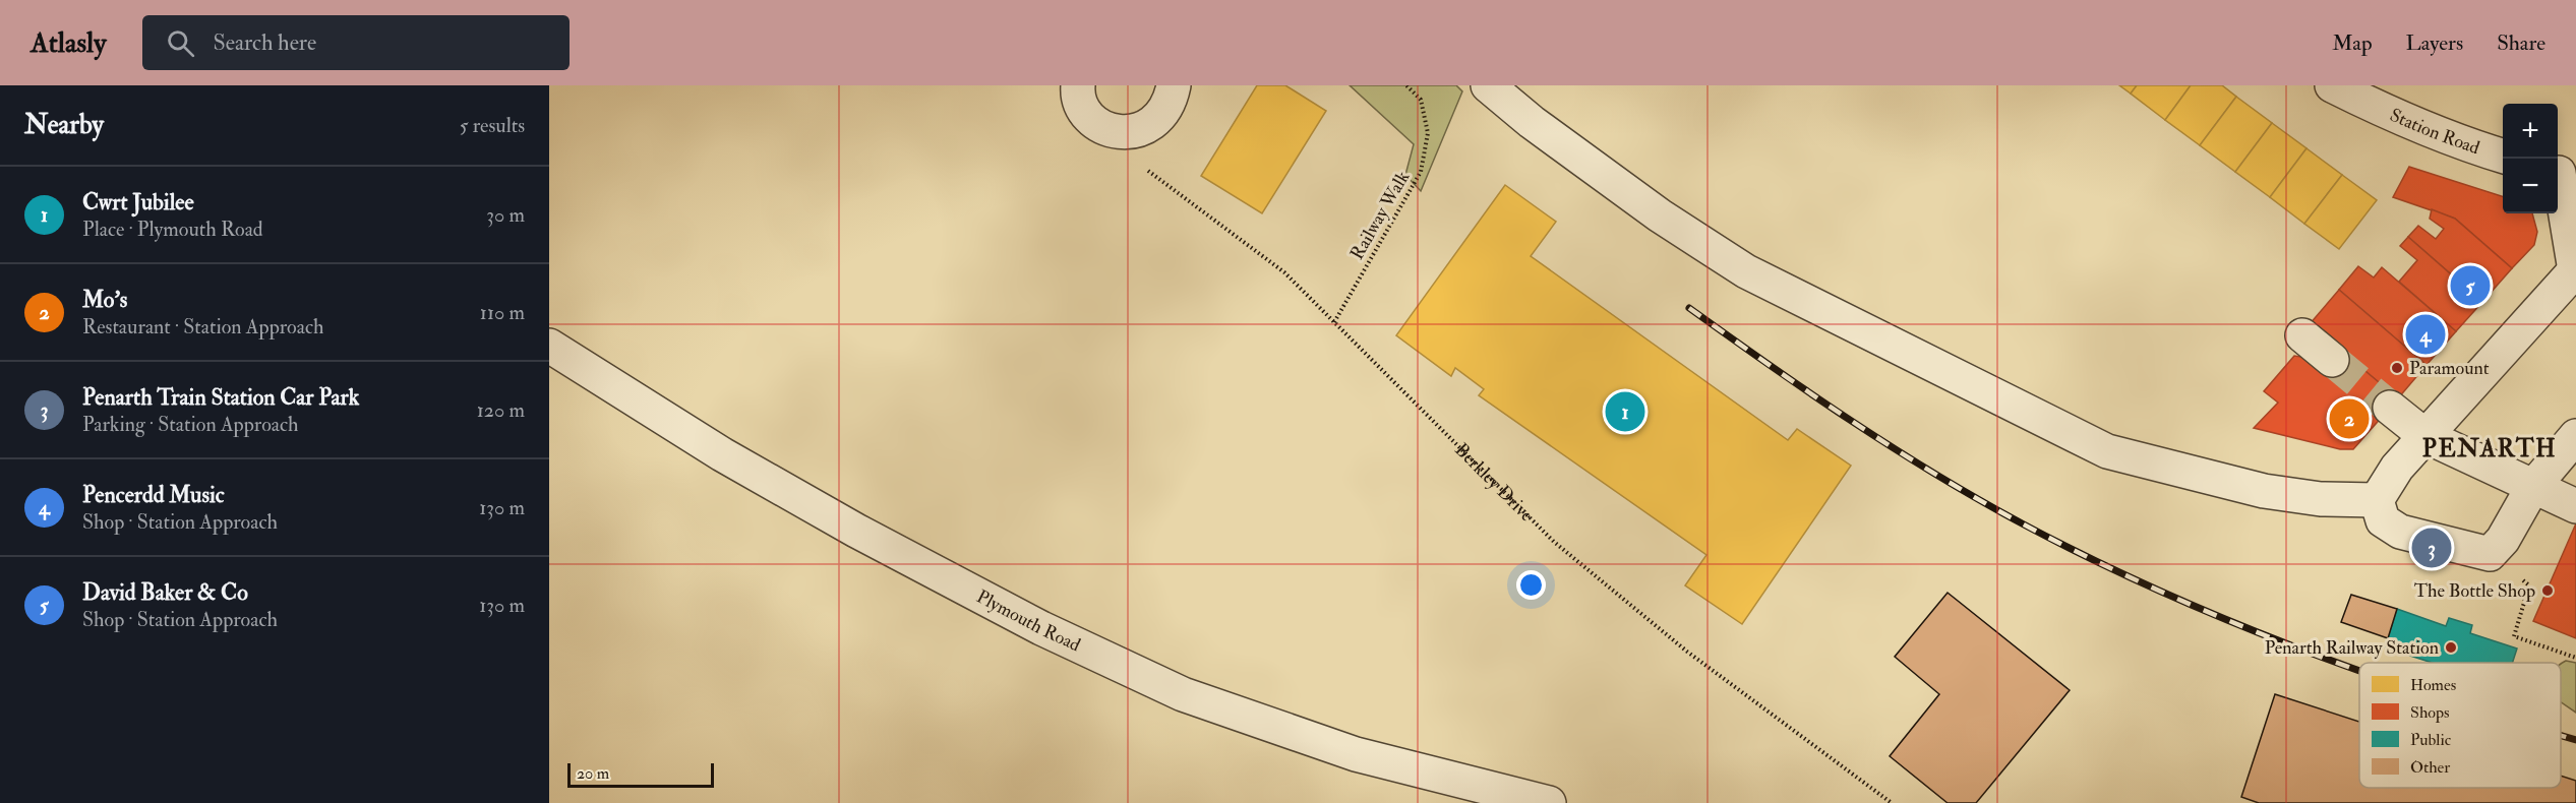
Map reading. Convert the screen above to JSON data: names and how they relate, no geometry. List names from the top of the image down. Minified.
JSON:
{"streets":{"street":["Station Road","Plymouth Road"],"path":["Railway Walk","Berkley Drive"]},"crossings":[["Railway Walk","Berkley Drive"]],"districts":["PENARTH"],"places":["Paramount","The Bottle Shop","Penarth Railway Station"],"legend":["Homes","Shops","Public","Other"],"scale_bar":"20 m","page":{"header":"Atlasly","search":"Search here","nav":["Map","Layers","Share"],"heading":["Nearby","5 results"],"map_buttons":["+","−"],"list":[{"mark":"1","name":"Cwrt Jubilee","note":"Place · Plymouth Road","value":"30 m"},{"mark":"2","name":"Mo's","note":"Restaurant · Station Approach","value":"110 m"},{"mark":"3","name":"Penarth Train Station Car Park","note":"Parking · Station Approach","value":"120 m"},{"mark":"4","name":"Pencerdd Music","note":"Shop · Station Approach","value":"130 m"},{"mark":"5","name":"David Baker & Co","note":"Shop · Station Approach","value":"130 m"}],"pins":["5","4","1","2","3"],"scale":"20 m"}}
